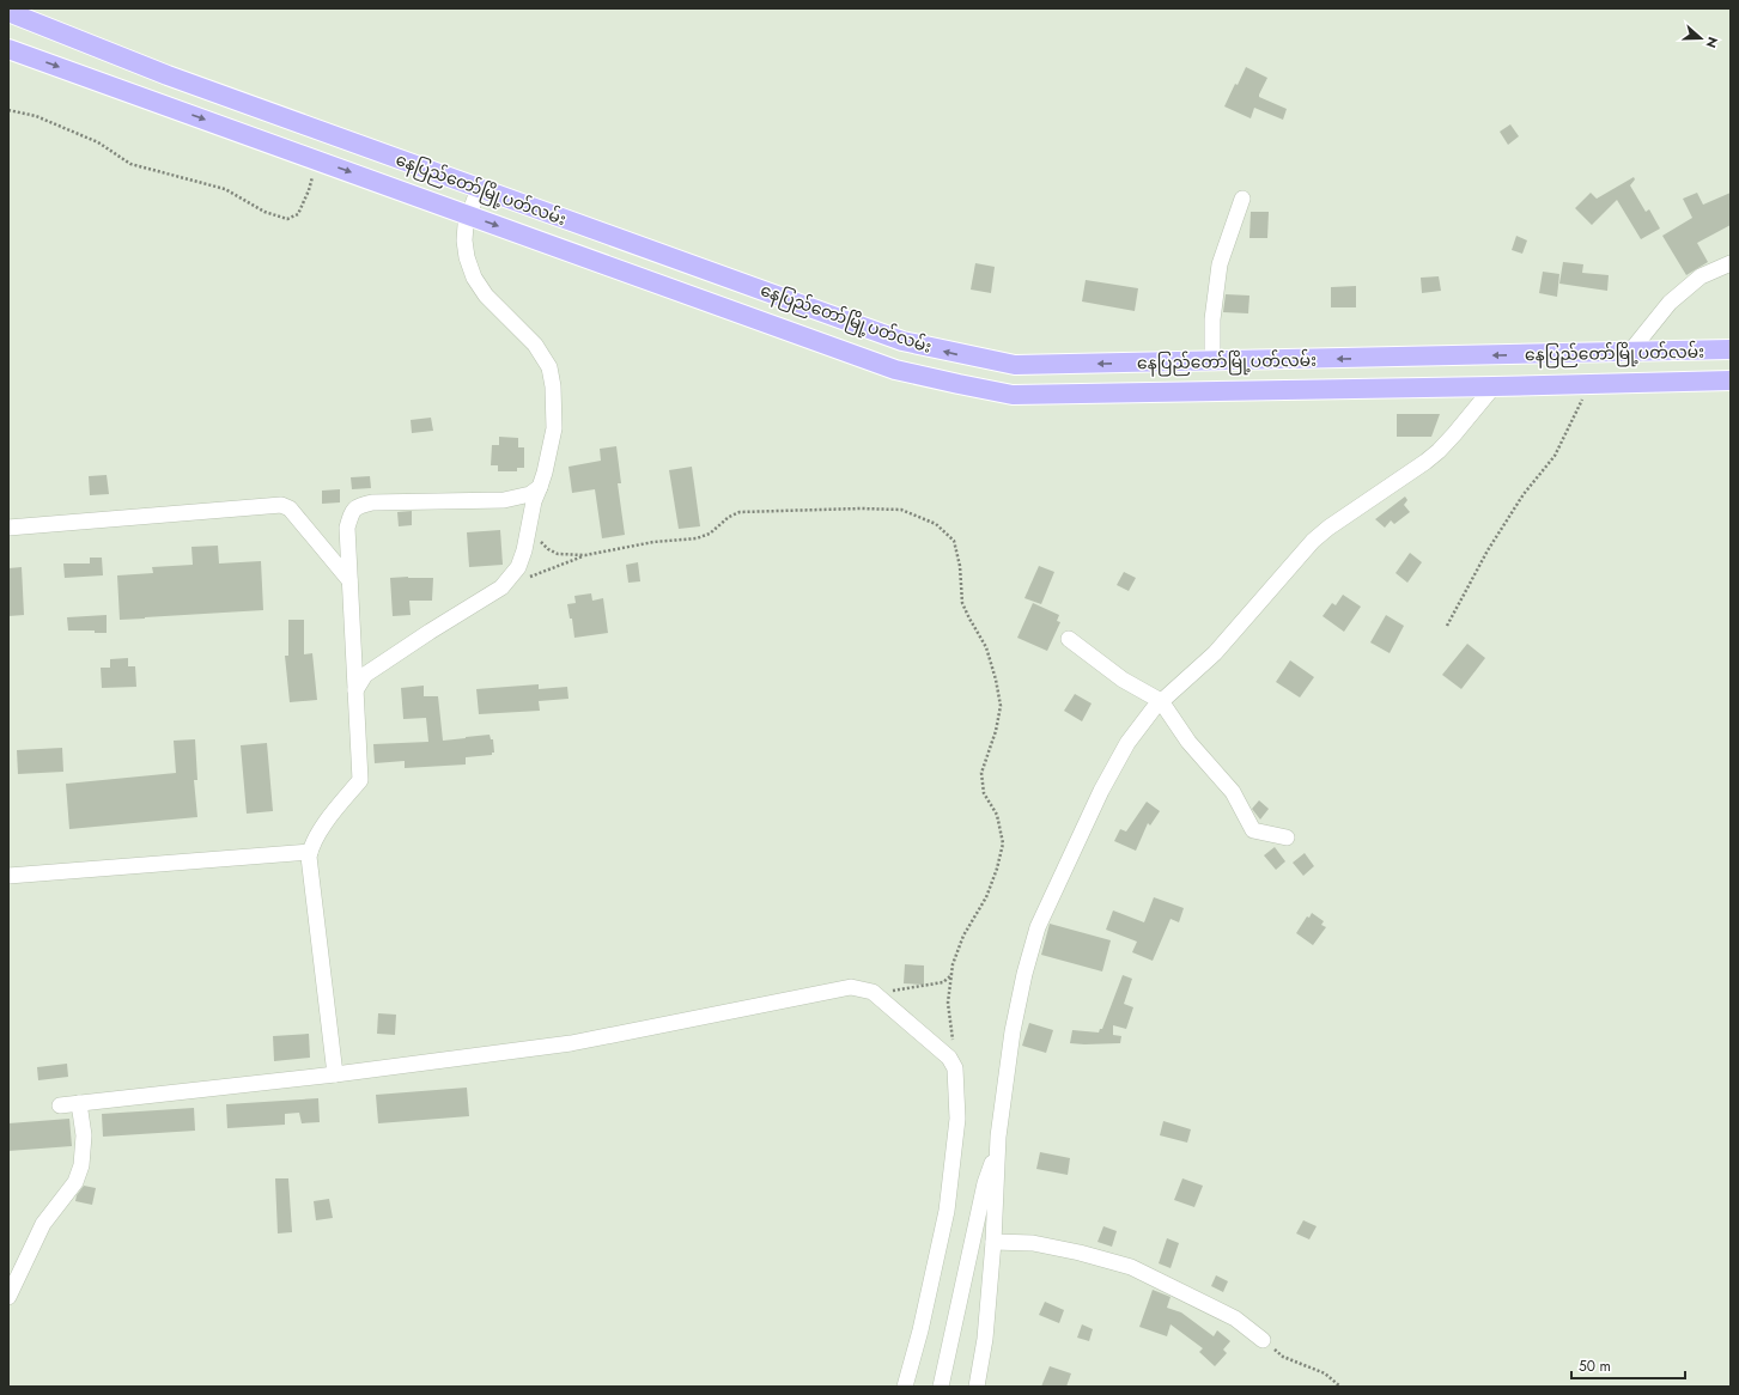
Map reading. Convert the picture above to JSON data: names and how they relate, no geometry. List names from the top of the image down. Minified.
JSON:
{"streets":{"main road":["နေပြည်တော်မြို့ပတ်လမ်း"]},"scale_bar":"50 m","north":"right"}
